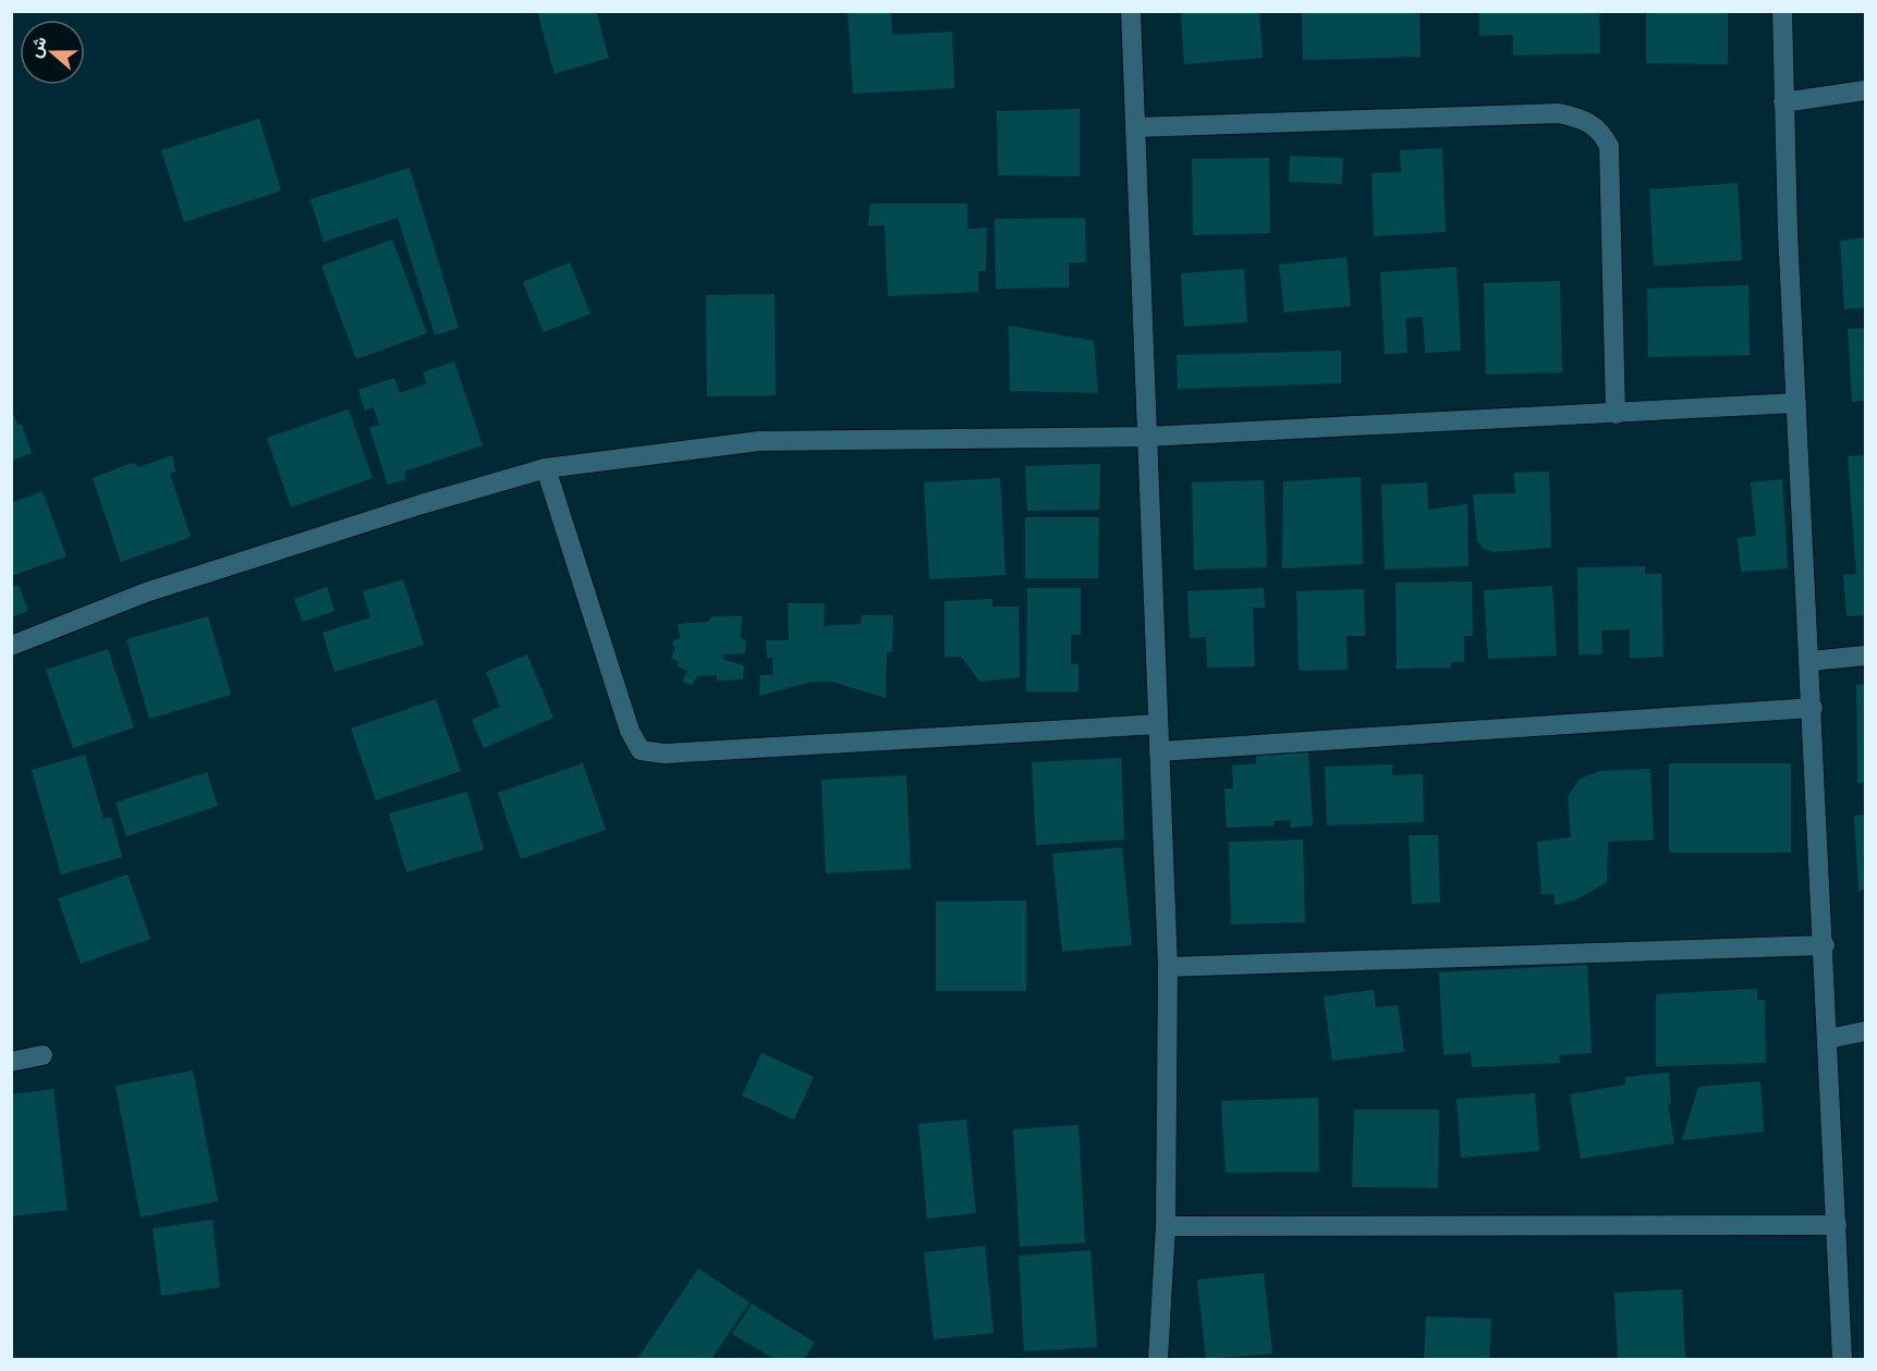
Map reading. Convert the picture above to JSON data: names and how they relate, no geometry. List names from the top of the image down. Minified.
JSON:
{"north":"left"}
